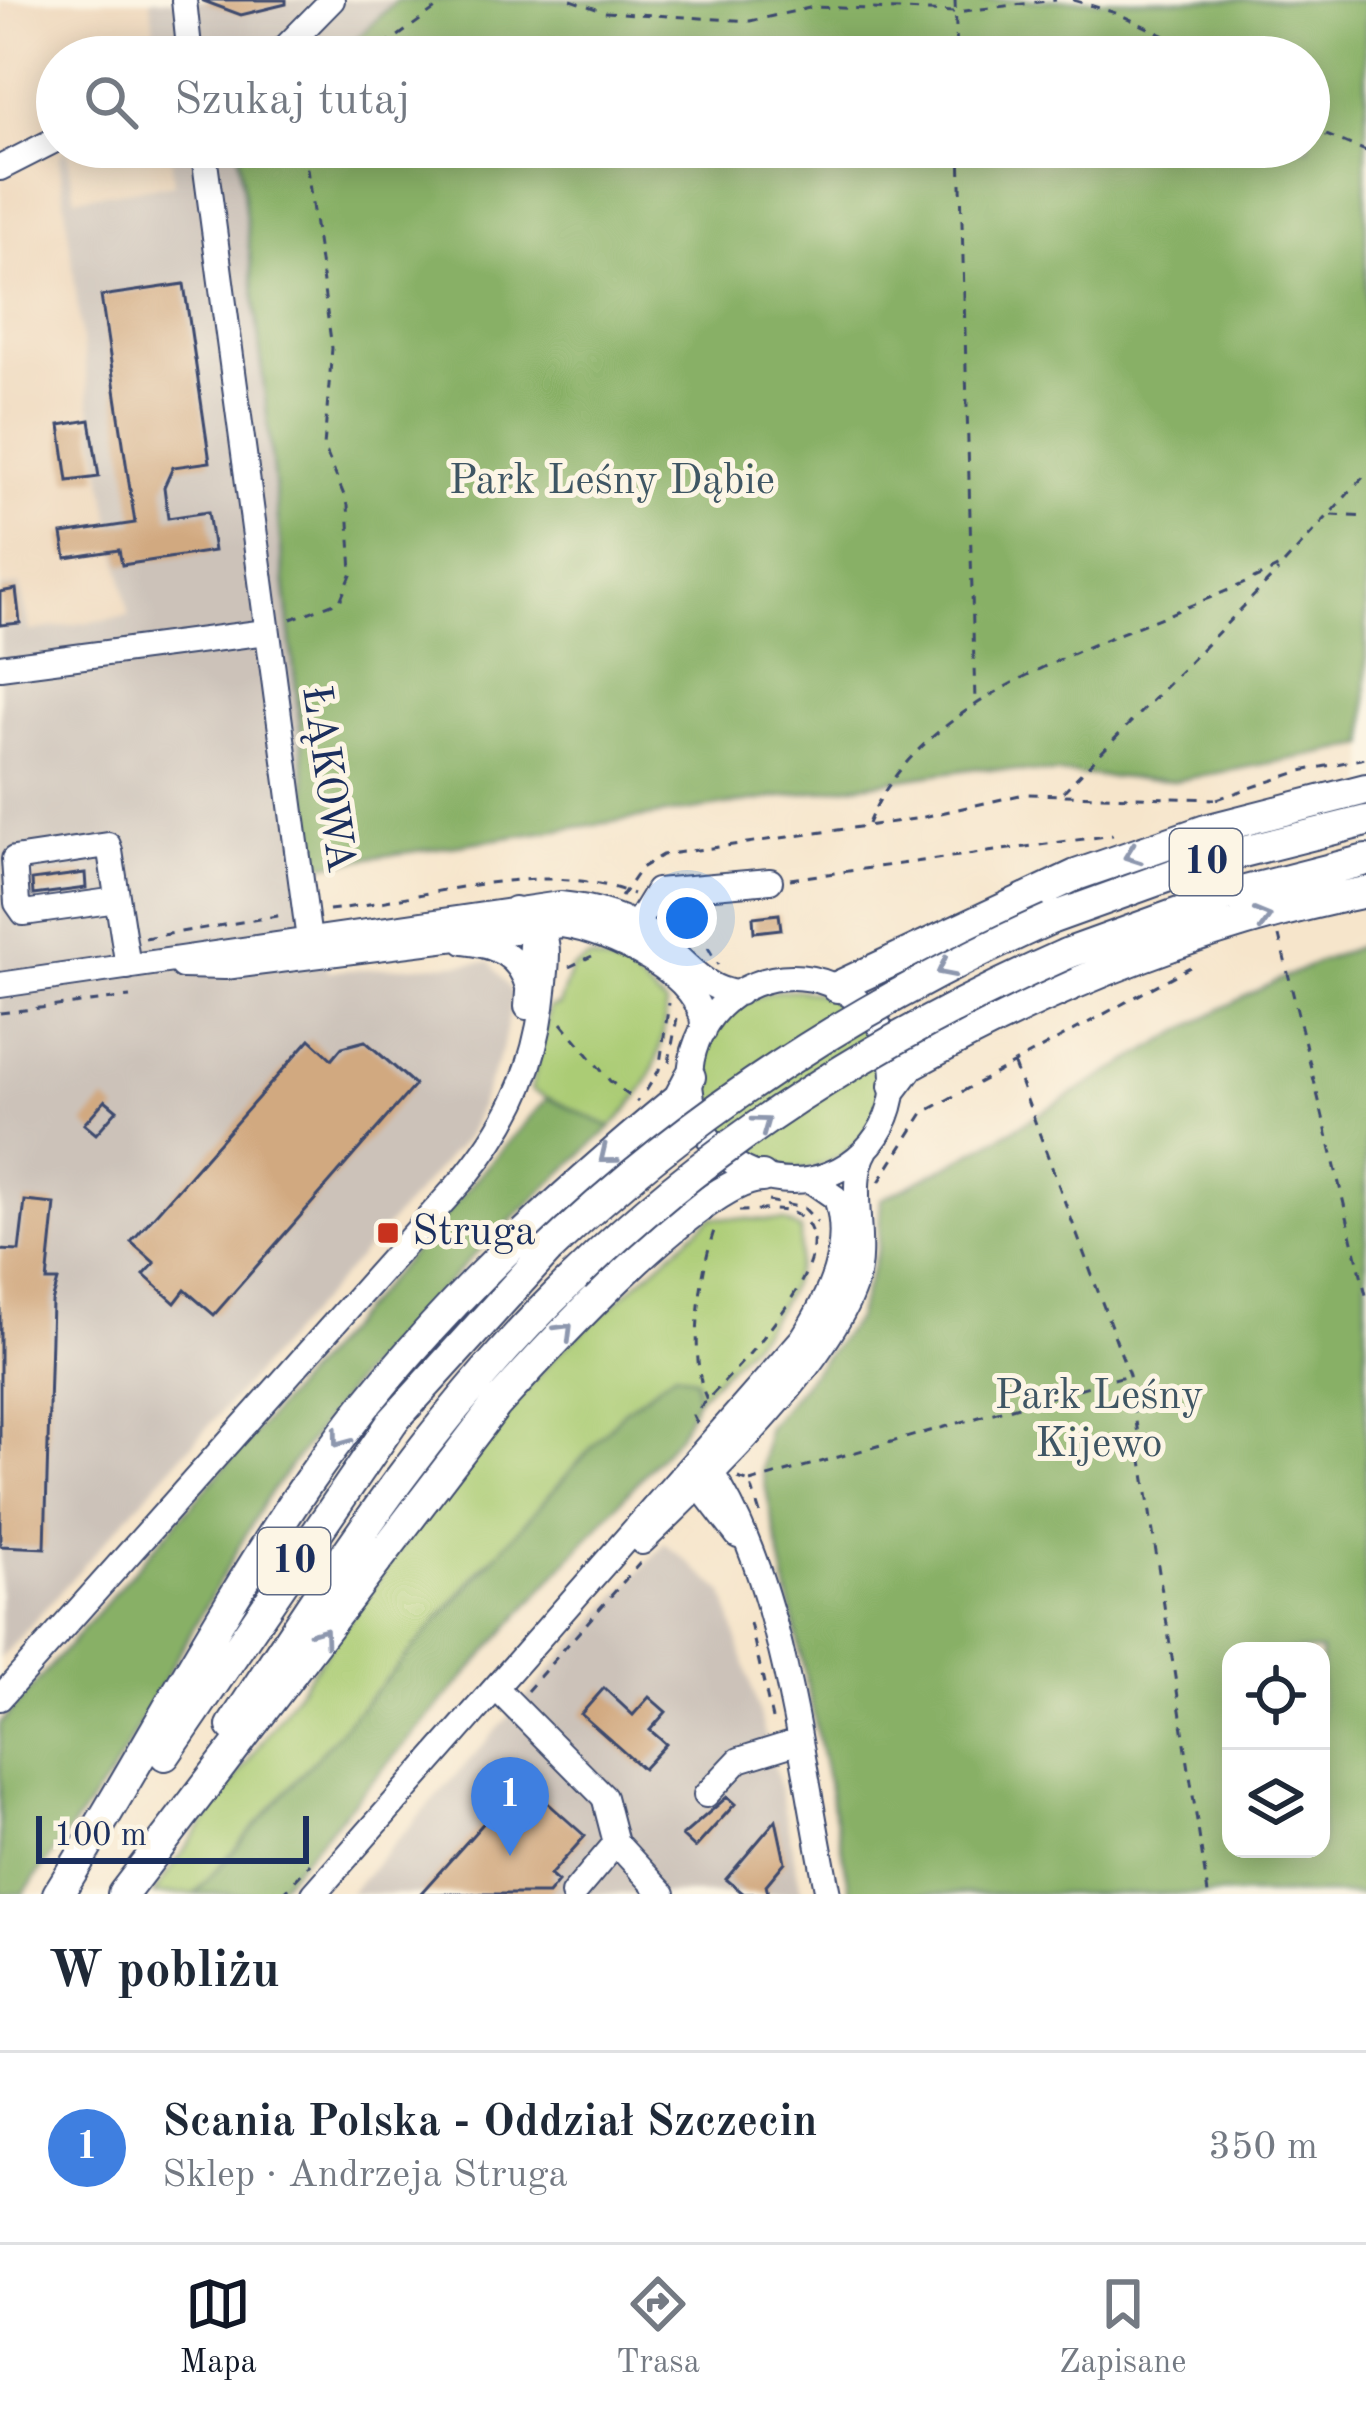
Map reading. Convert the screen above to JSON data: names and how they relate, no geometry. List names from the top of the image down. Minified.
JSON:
{"streets":{"main road":["10"],"street":["ŁĄKOWA"]},"parks":["Park Leśny Dąbie","Park Leśny Kijewo"],"places":{"transit":["Struga"]},"scale_bar":"100 m","page":{"search":"Szukaj tutaj","pins":"1","scale":"100 m","heading":"W pobliżu","list":[{"mark":"1","name":"Scania Polska - Oddział Szczecin","note":"Sklep · Andrzeja Struga","value":"350 m"}],"nav":["Mapa","Trasa","Zapisane"]}}
